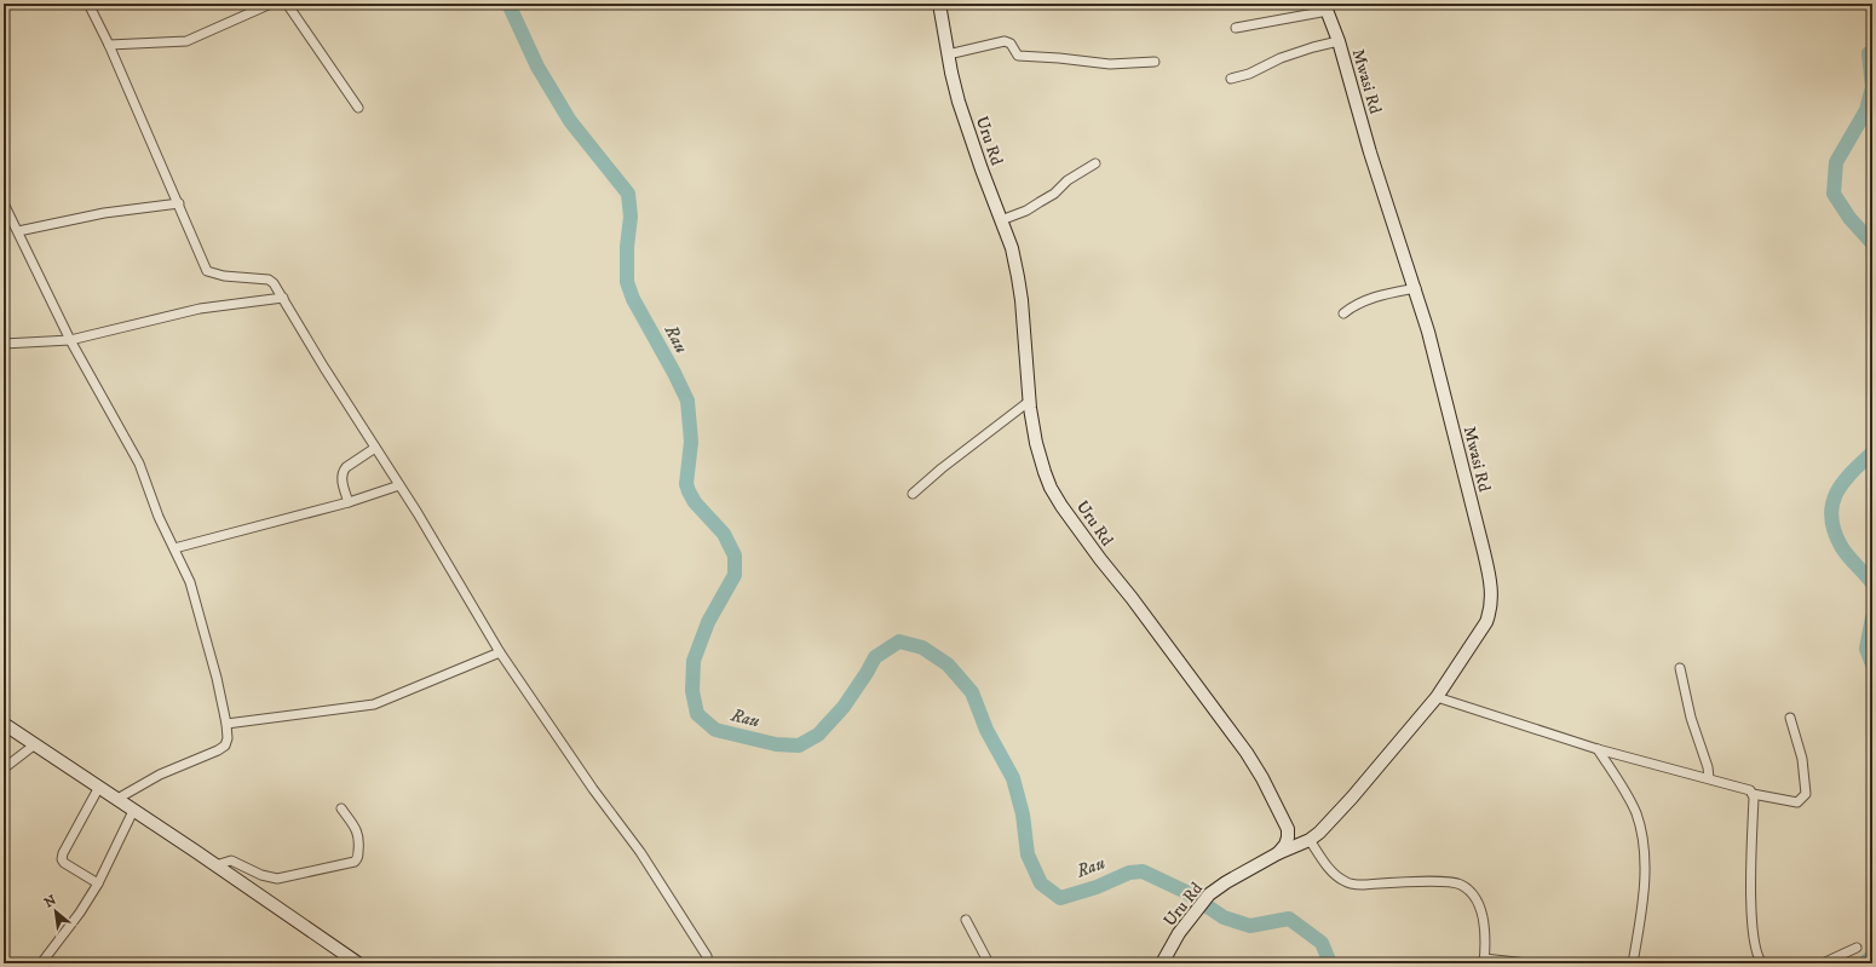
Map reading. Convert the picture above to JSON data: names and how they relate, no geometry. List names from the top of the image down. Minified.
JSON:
{"streets":{"street":["Mwasi Rd","Uru Rd"]},"crossings":[["Mwasi Rd","Uru Rd"]],"water":["Rau"],"north":"top left"}
